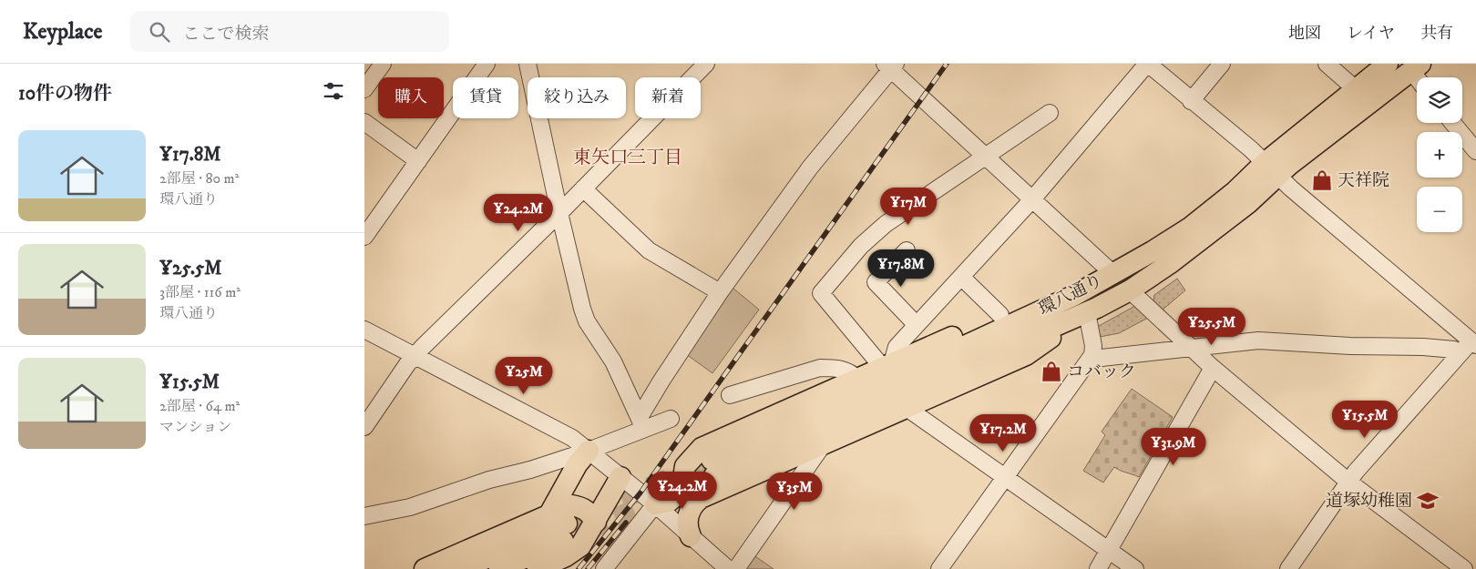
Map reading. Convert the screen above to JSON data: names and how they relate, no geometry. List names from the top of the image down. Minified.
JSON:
{"streets":{"main road":["環八通り"]},"districts":["東矢口三丁目"],"places":{"shop":["天祥院","コバック"],"school or university":["道塚幼稚園"]},"page":{"header":"Keyplace","search":"ここで検索","nav":["地図","レイヤ","共有"],"heading":"10件の物件","map_buttons":["+","−"],"chip":["購入","賃貸","絞り込み","新着"],"list":[{"name":"¥17.8M","note":"2部屋 · 80 m² · 環八通り"},{"name":"¥25.5M","note":"3部屋 · 116 m² · 環八通り"},{"name":"¥15.5M","note":"2部屋 · 64 m² · マンション"}],"price":["¥17M","¥24.2M","¥17.8M","¥25.5M","¥25M","¥15.5M","¥17.2M","¥31.9M","¥24.2M","¥35M"]}}
